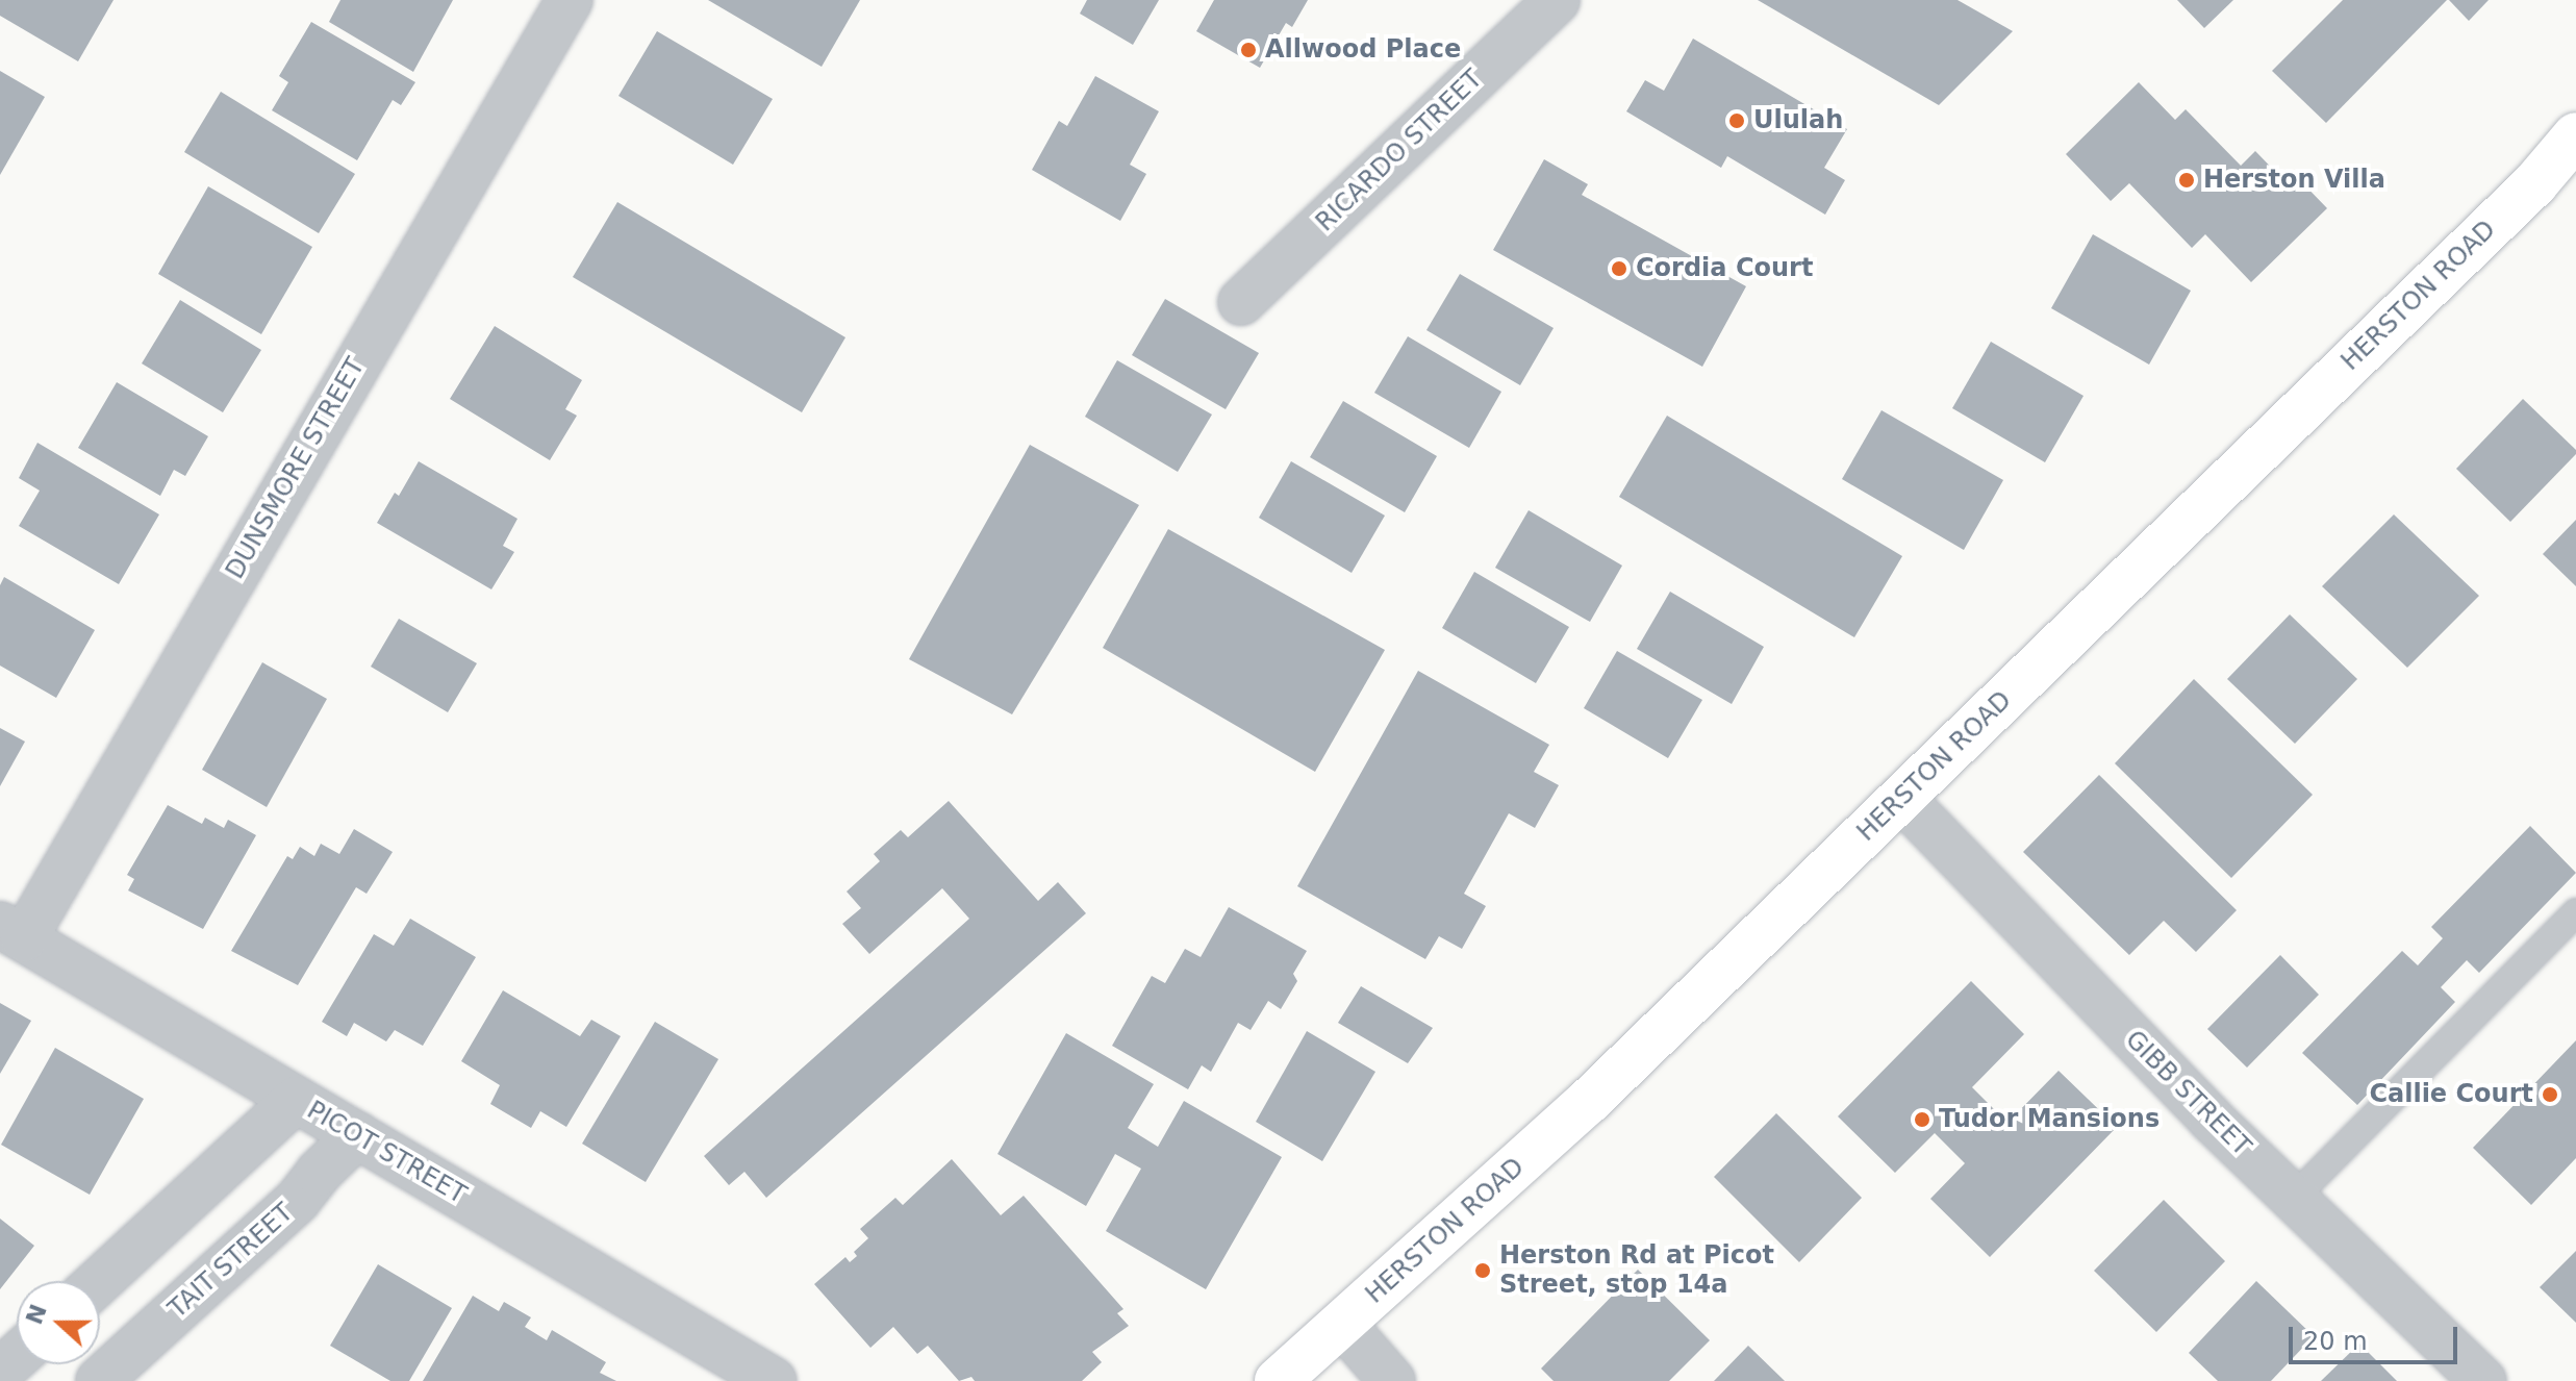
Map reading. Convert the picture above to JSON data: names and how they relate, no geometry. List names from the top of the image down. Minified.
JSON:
{"streets":{"main road":["HERSTON ROAD"],"street":["RICARDO STREET","DUNSMORE STREET","GIBB STREET","PICOT STREET","TAIT STREET"]},"crossings":[["HERSTON ROAD","GIBB STREET"],["DUNSMORE STREET","PICOT STREET"],["PICOT STREET","TAIT STREET"]],"places":["Allwood Place","Ululah","Herston Villa","Cordia Court","Callie Court","Tudor Mansions","Herston Rd at Picot Street, stop 14a"],"scale_bar":"20 m","north":"left"}
